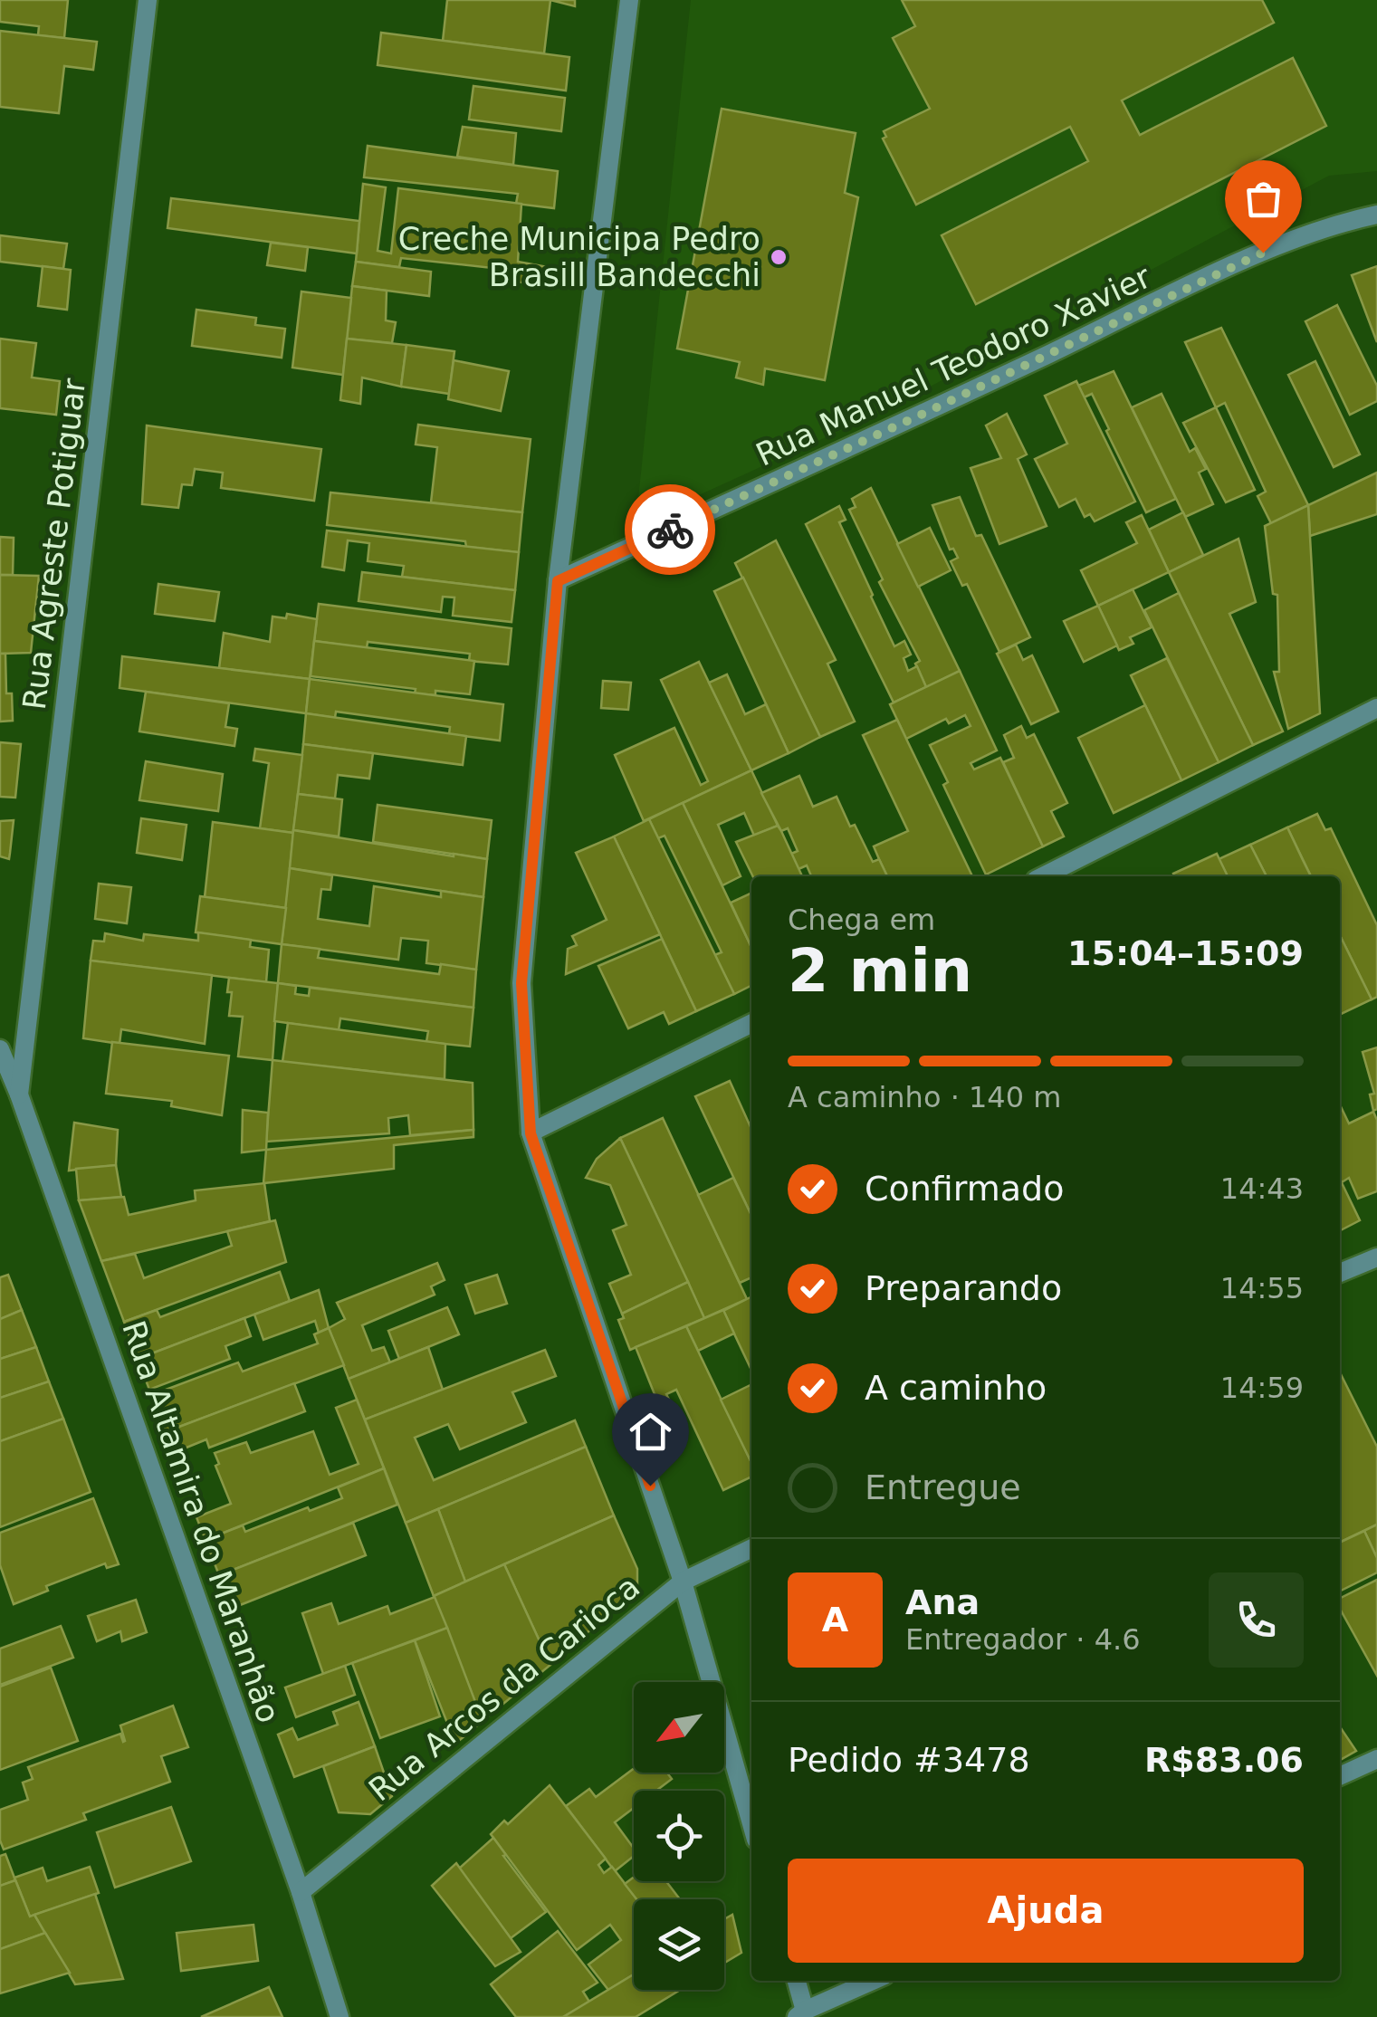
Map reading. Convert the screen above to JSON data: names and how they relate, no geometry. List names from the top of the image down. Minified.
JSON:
{"streets":{"street":["Rua Manuel Teodoro Xavier","Rua Agreste Potiguar","Rua Altamira do Maranhão","Rua Arcos da Carioca"]},"crossings":[["Rua Agreste Potiguar","Rua Altamira do Maranhão"],["Rua Altamira do Maranhão","Rua Arcos da Carioca"]],"places":["Creche Municipa Pedro Brasill Bandecchi"],"north":"bottom left","page":{"heading":["2 min","Chega em","15:04–15:09"],"panel":["Ana","Entregador · 4.6","Pedido #3478","R$83.06"],"bar":"A caminho · 140 m","list":[["Confirmado","14:43"],["Preparando","14:55"],["A caminho","14:59"],"Entregue"],"round":"A","buttons":"Ajuda"}}
